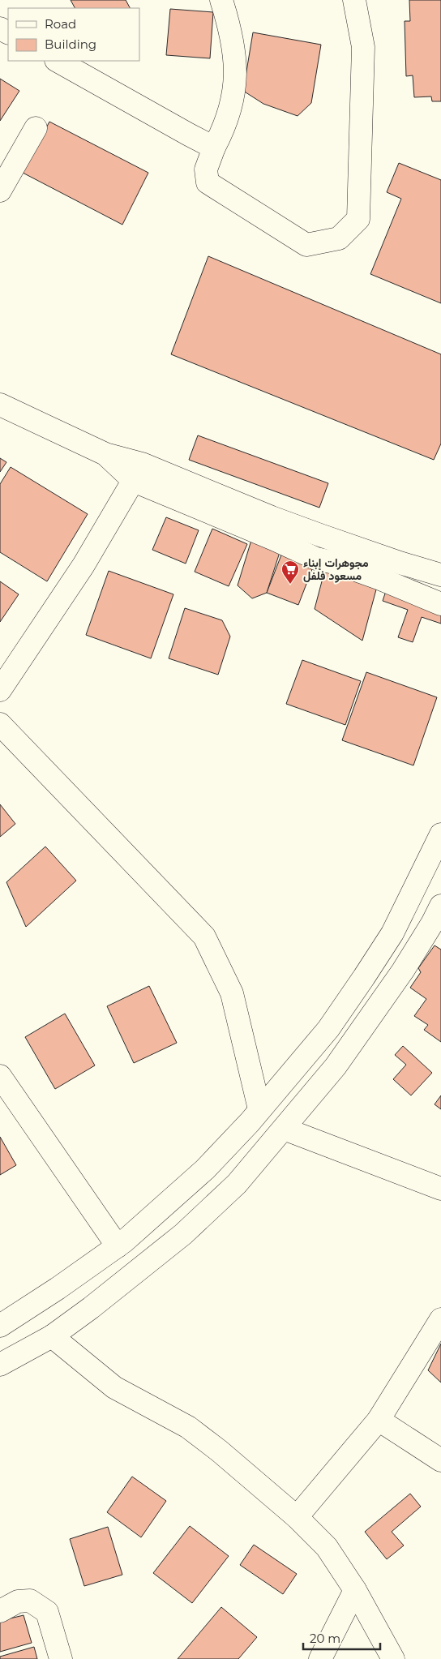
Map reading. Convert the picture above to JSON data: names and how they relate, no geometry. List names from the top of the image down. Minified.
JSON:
{"places":{"supermarket":["مجوهرات إبناء مسعود فلفل"]},"legend":["Road","Building"],"scale_bar":"20 m"}
